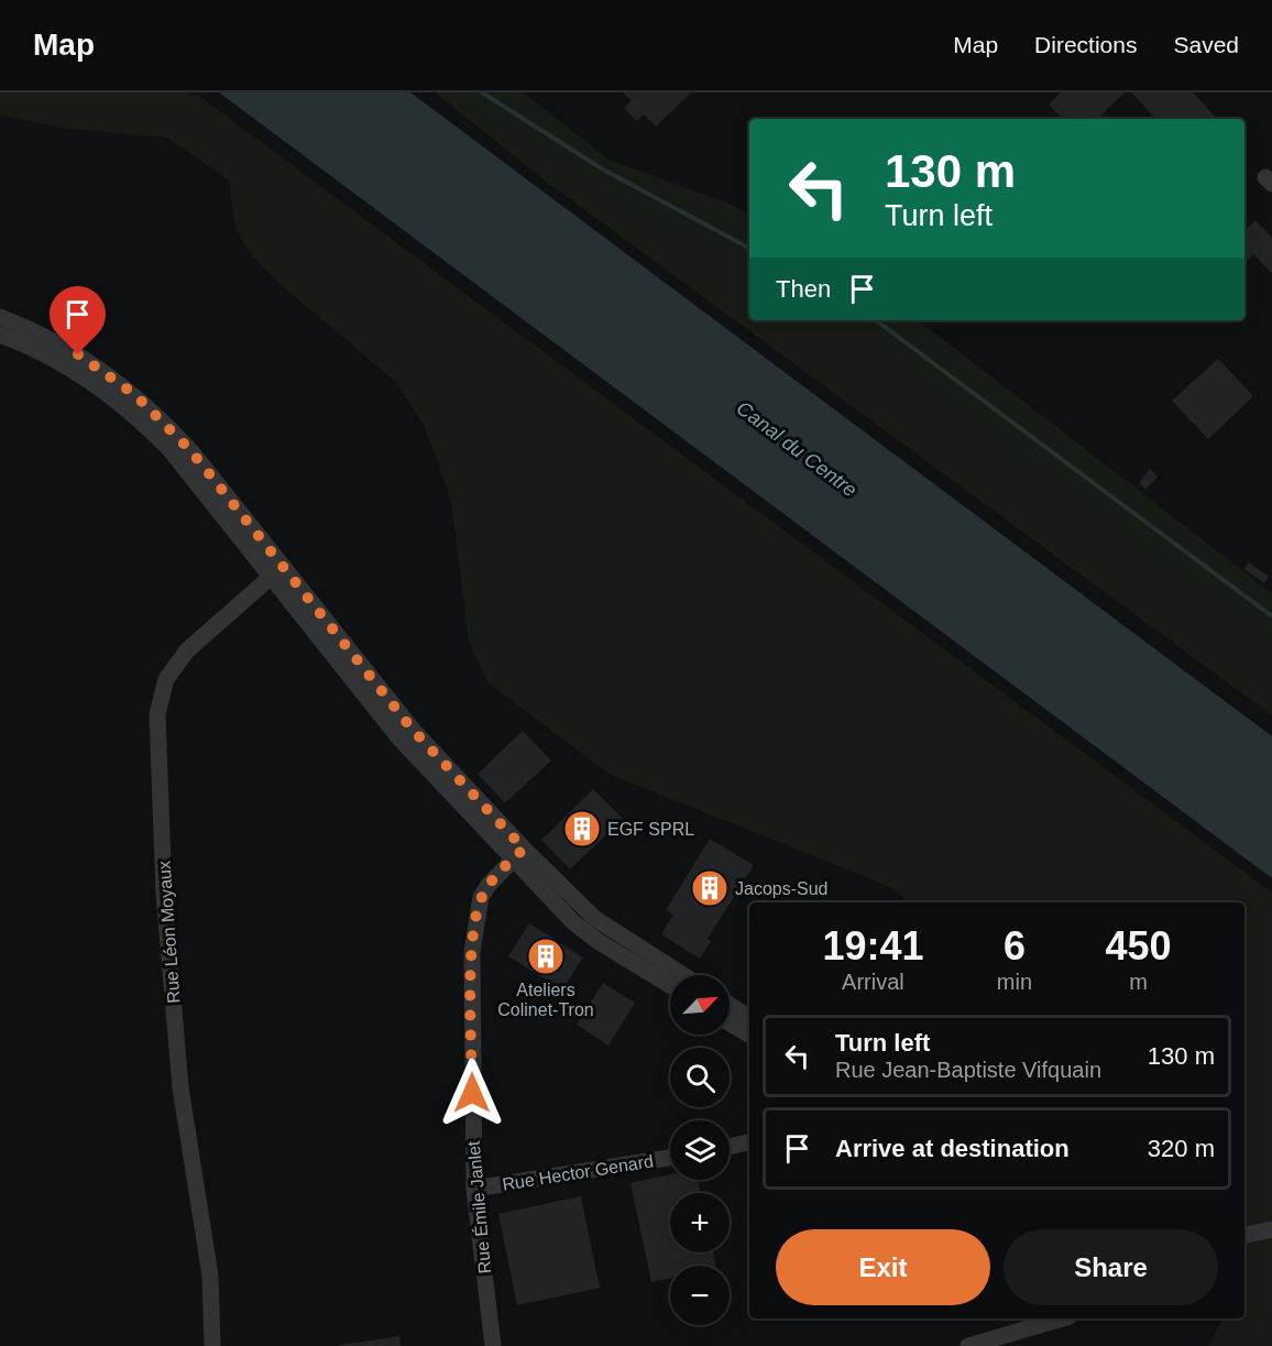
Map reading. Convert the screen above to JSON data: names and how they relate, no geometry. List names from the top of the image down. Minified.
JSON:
{"streets":{"street":["Rue Léon Moyaux","Rue Hector Genard","Rue Émile Janlet"]},"crossings":[["Rue Hector Genard","Rue Émile Janlet"]],"water":["Canal du Centre"],"places":{"building":["EGF SPRL","Jacops-Sud","Ateliers Colinet-Tron"]},"north":"top right","page":{"header":"Map","nav":["Map","Directions","Saved"],"turn":["130 m","Turn left"],"then":"Then","eta":["19:41","Arrival","6","min","450","m"],"map_buttons":["+","−"],"list":[{"name":"Turn left","note":"Rue Jean-Baptiste Vifquain","value":"130 m"},{"name":"Arrive at destination","value":"320 m"}],"buttons":["Exit","Share"]}}
